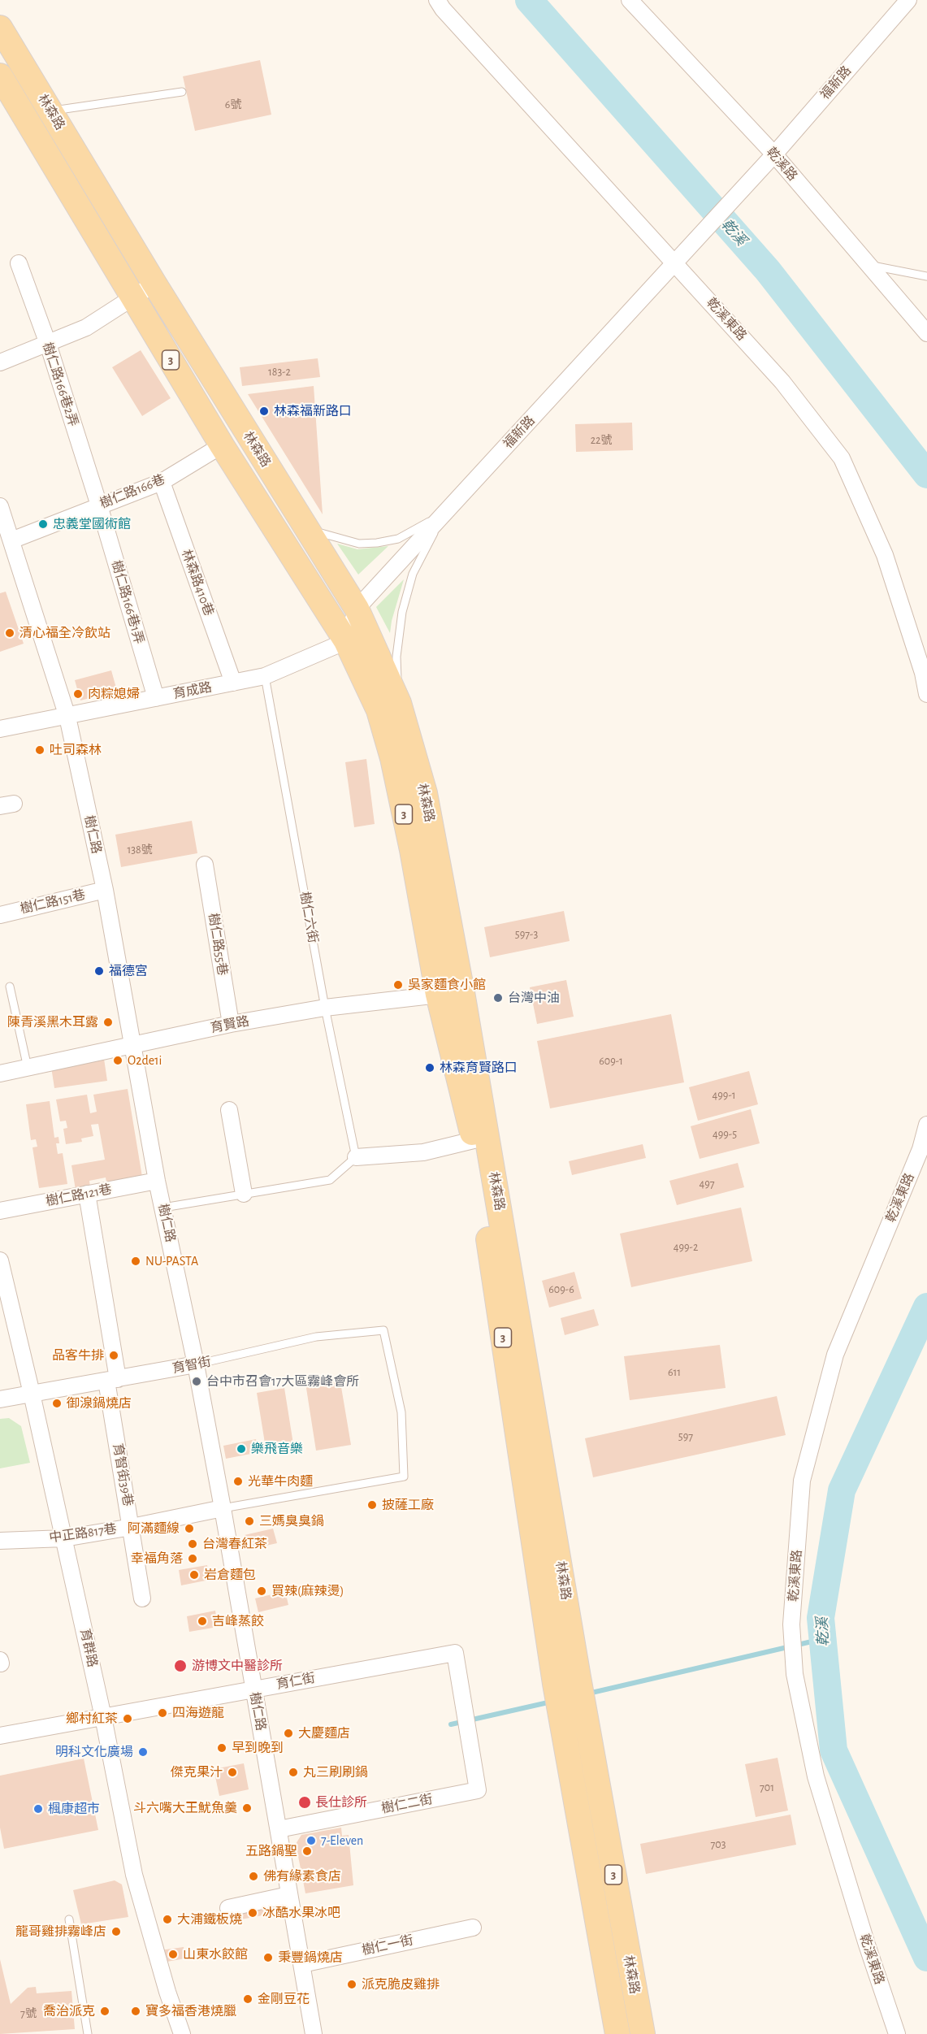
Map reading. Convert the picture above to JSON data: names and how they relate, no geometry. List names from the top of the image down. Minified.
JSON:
{"streets":{"main road":["林森路","3"],"street":["福新路","乾溪路","乾溪東路","樹仁路166巷2弄","樹仁路166巷","林森路410巷","樹仁路166巷1弄","育成路","樹仁路","樹仁路151巷","樹仁路55巷","育賢路","樹仁路121巷","育智街","育智街39巷","中正路817巷","育群路","育仁街","樹仁二街","樹仁一街"],"lane":["樹仁六街"]},"crossings":[["福新路","林森路"],["福新路","乾溪路"],["福新路","乾溪東路"],["林森路","樹仁路166巷"],["林森路","育成路"],["林森路","育賢路"],["樹仁路166巷2弄","樹仁路166巷"],["樹仁路166巷2弄","樹仁路166巷1弄"],["樹仁路166巷","林森路410巷"],["樹仁路166巷","樹仁路166巷1弄"],["樹仁路166巷","樹仁路"],["林森路410巷","育成路"],["樹仁路166巷1弄","育成路"],["育成路","樹仁路"],["育成路","樹仁六街"],["樹仁路","樹仁路151巷"],["樹仁路","育賢路"],["樹仁路","樹仁路121巷"],["樹仁路","育智街"],["樹仁路","中正路817巷"],["樹仁路","育仁街"],["樹仁路","樹仁二街"],["樹仁路","樹仁一街"],["樹仁六街","育賢路"],["樹仁路55巷","育賢路"],["樹仁路121巷","育智街39巷"],["育智街","育智街39巷"],["育智街","中正路817巷"],["育智街","育群路"],["育智街39巷","中正路817巷"],["中正路817巷","育群路"],["育群路","育仁街"],["育仁街","樹仁二街"]],"water":["乾溪"],"places":["林森福新路口","忠義堂國術館","清心福全冷飲站","肉粽媳婦","吐司森林","福德宮","吳家麵食小館","台灣中油","陳青溪黑木耳露","O2de1i","林森育賢路口","NU-PASTA","品客牛排","台中市召會17大區霧峰會所","御湶鍋燒店","樂飛音樂","光華牛肉麵","披薩工廠","三媽臭臭鍋","阿滿麵線","台灣春紅茶","幸福角落","岩倉麵包","買辣(麻辣燙)","吉峰蒸餃","游博文中醫診所","四海遊龍","鄉村紅茶","大慶麵店","早到晚到","明科文化廣場","傑克果汁","丸三刷刷鍋","長仕診所","斗六嘴大王魷魚羹","楓康超市","7-Eleven","五路鍋聖","佛有緣素食店","冰酷水果冰吧","大浦鐵板燒","龍哥雞排霧峰店","山東水餃館","秉豐鍋燒店","派克脆皮雞排","金剛豆花","喬治派克","寶多福香港燒臘"],"house_numbers":["6號","183-2","22號","138號","597-3","609-1","499-1","499-5","497","499-2","609-6","611","597","701","703","7號"]}
